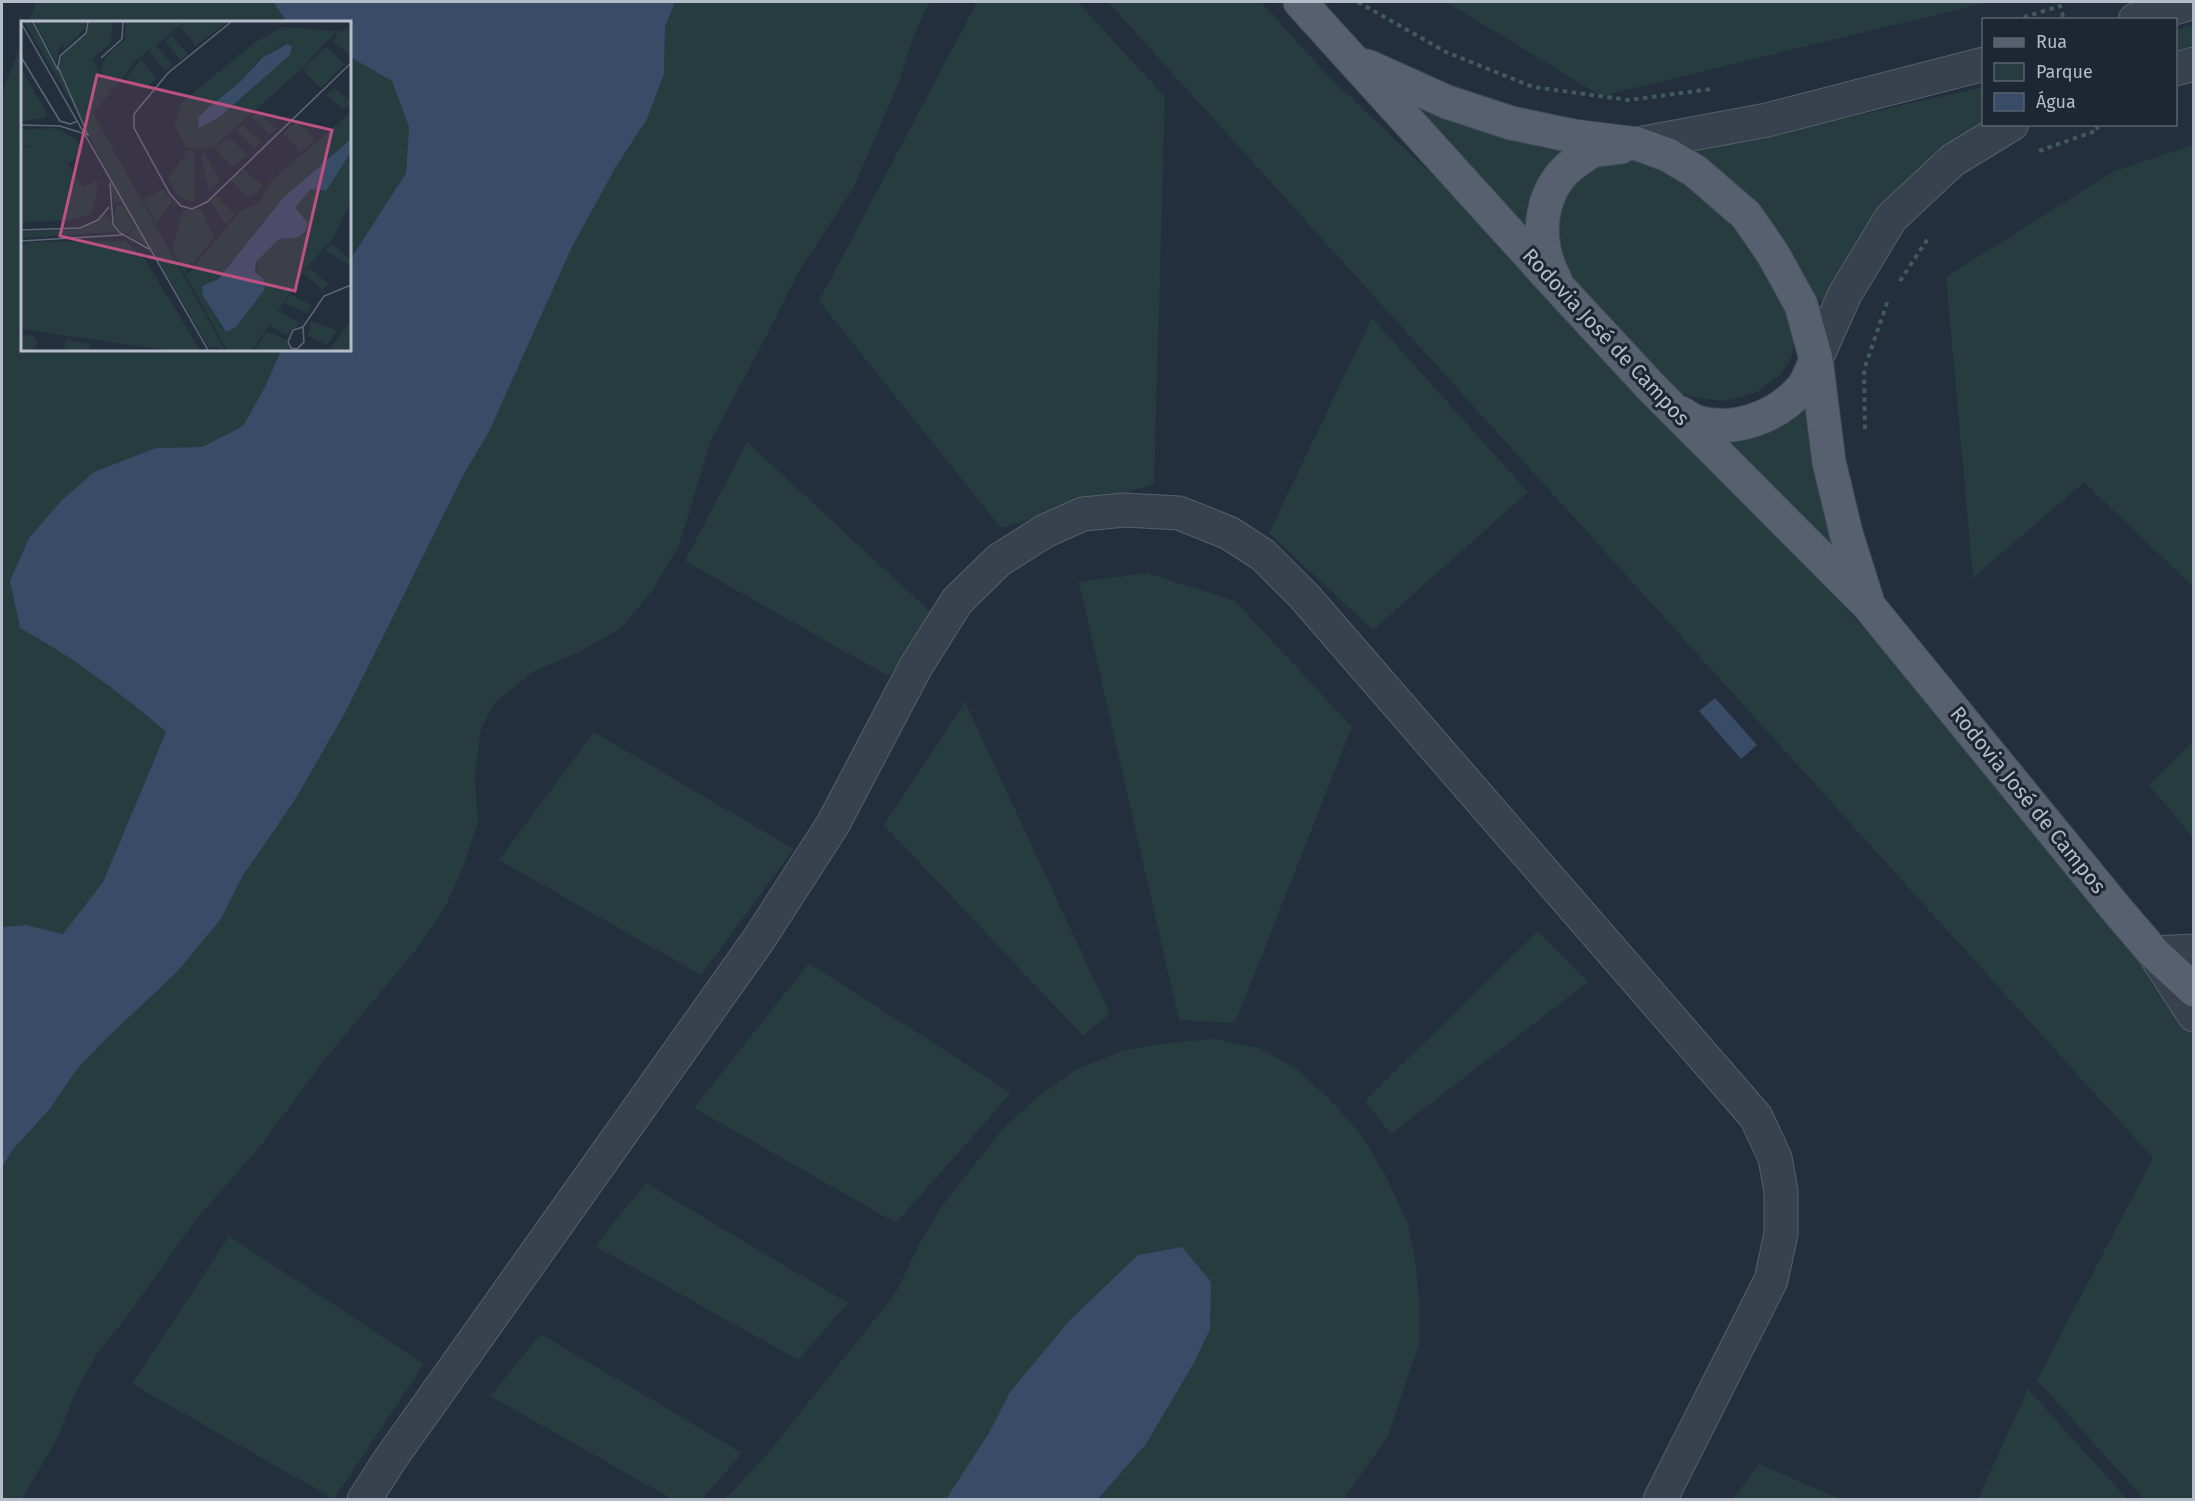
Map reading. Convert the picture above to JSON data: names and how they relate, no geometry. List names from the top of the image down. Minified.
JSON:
{"streets":{"main road":["Rodovia José de Campos"]},"legend":["Rua","Parque","Água"]}
